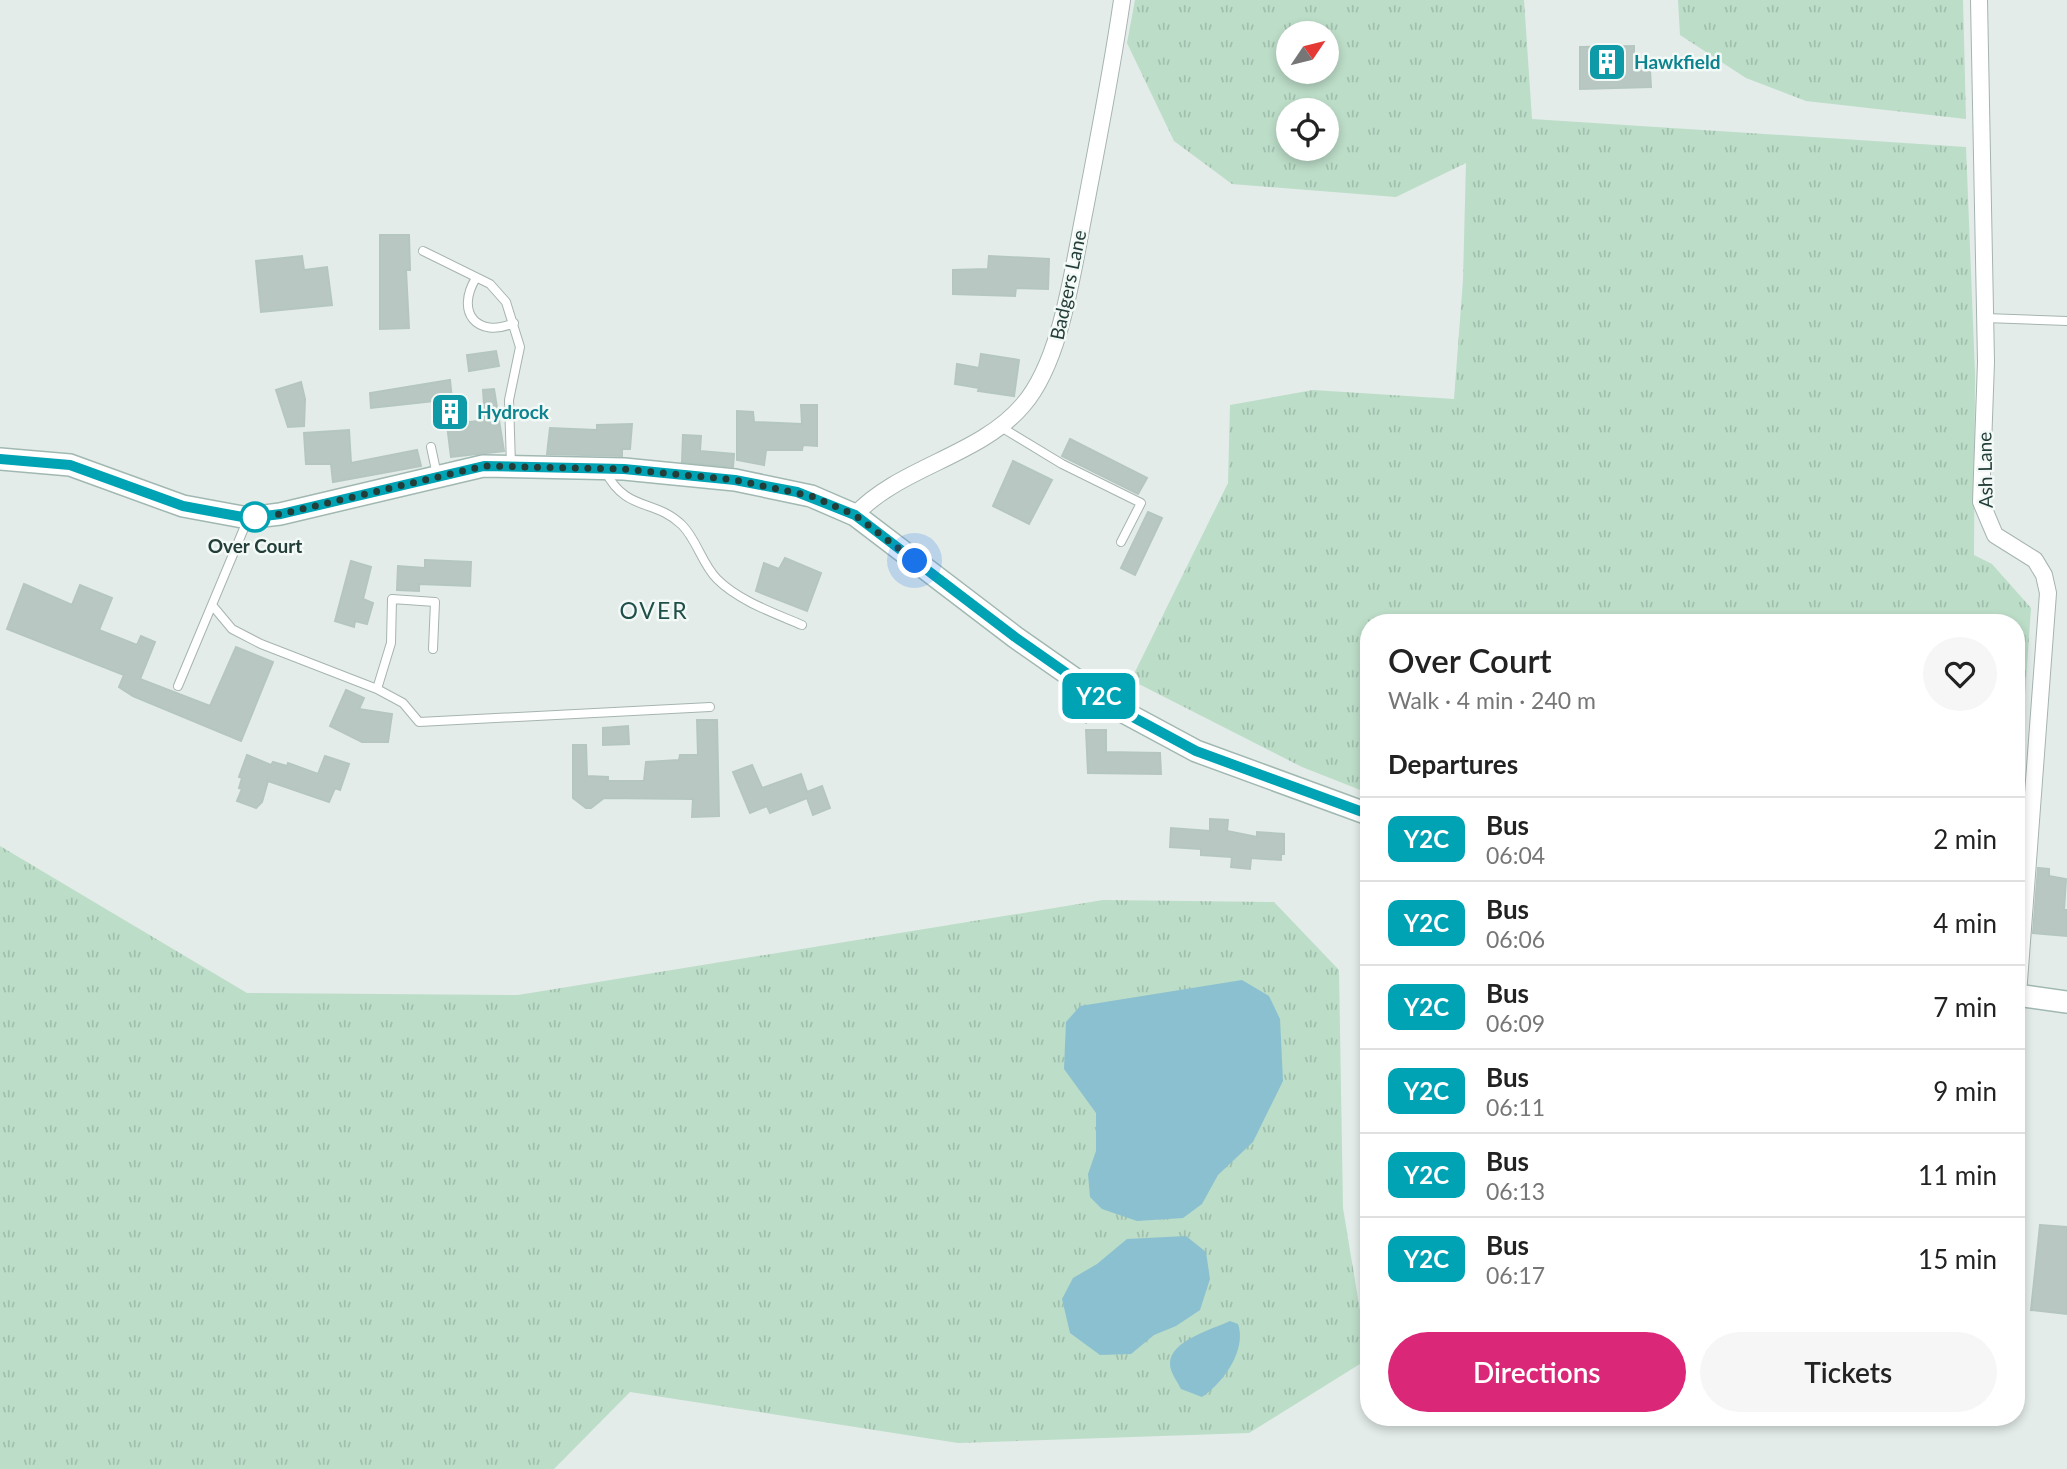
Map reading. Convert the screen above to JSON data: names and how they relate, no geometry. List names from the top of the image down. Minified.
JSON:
{"streets":{"street":["Badgers Lane","Ash Lane"]},"districts":["OVER"],"places":{"building":["Hawkfield","Hydrock"],"other":["Over Court"]},"lines":["bus line Y2C"],"north":"top right","page":{"on_map":"Y2C","heading":[["Over Court","Walk · 4 min · 240 m"],"Departures"],"list":[{"mark":"Y2C","name":"Bus","note":"06:04","value":"2 min"},{"mark":"Y2C","name":"Bus","note":"06:06","value":"4 min"},{"mark":"Y2C","name":"Bus","note":"06:09","value":"7 min"},{"mark":"Y2C","name":"Bus","note":"06:11","value":"9 min"},{"mark":"Y2C","name":"Bus","note":"06:13","value":"11 min"},{"mark":"Y2C","name":"Bus","note":"06:17","value":"15 min"}],"buttons":["Directions","Tickets"]}}
